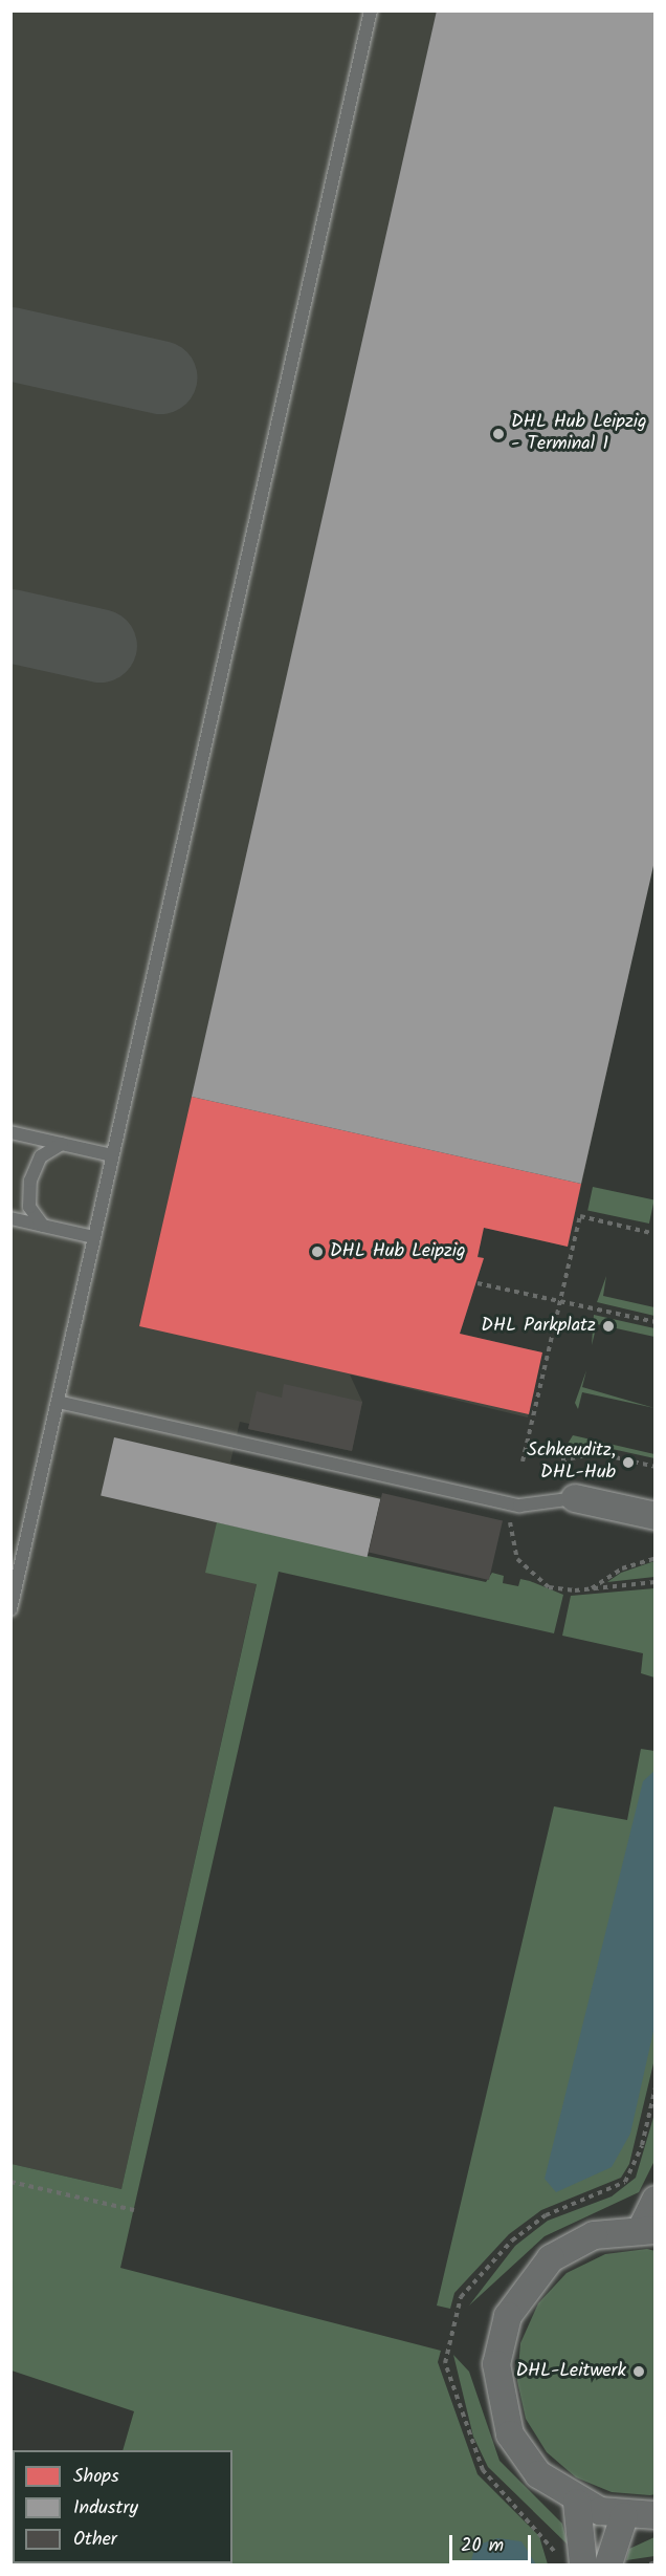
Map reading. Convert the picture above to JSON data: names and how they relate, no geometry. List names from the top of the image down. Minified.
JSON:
{"places":["DHL Hub Leipzig - Terminal 1","DHL Hub Leipzig","DHL Parkplatz","Schkeuditz, DHL-Hub","DHL-Leitwerk"],"legend":["Shops","Industry","Other"],"scale_bar":"20 m"}
